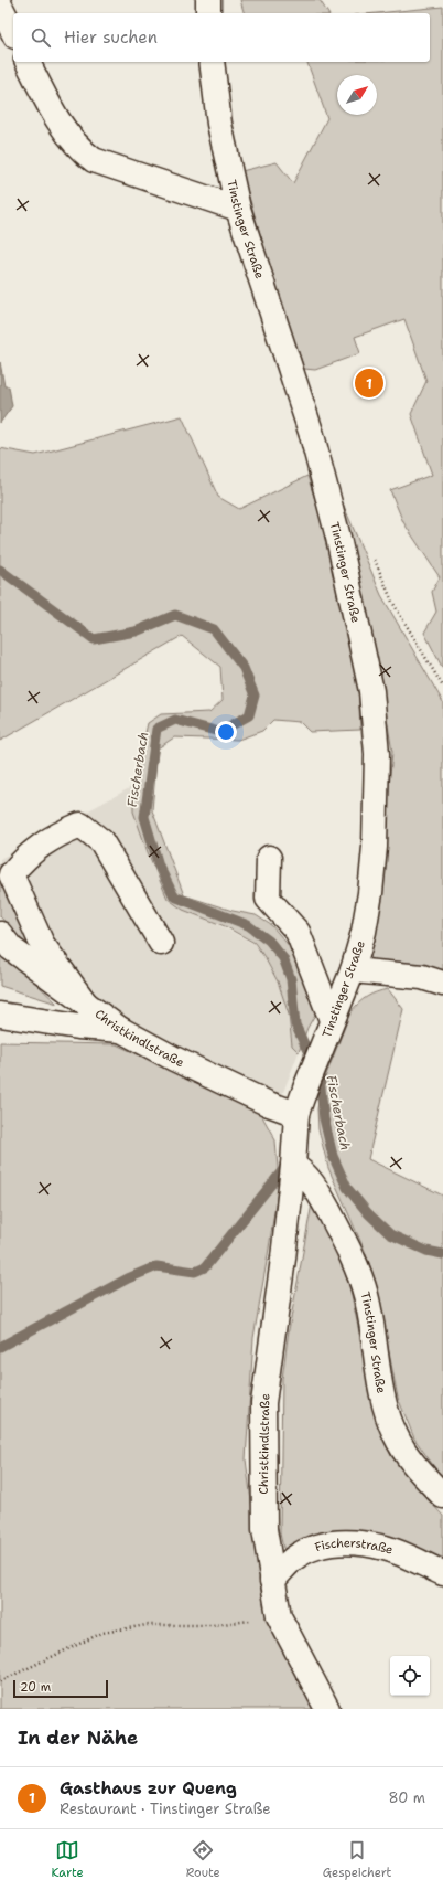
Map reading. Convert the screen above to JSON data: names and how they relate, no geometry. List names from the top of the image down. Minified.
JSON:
{"streets":{"street":["Tinstinger Straße","Christkindlstraße","Fischerstraße"]},"crossings":[["Tinstinger Straße","Christkindlstraße"],["Christkindlstraße","Fischerstraße"]],"water":["Fischerbach"],"scale_bar":"20 m","north":"top right","page":{"search":"Hier suchen","pins":"1","scale":"20 m","heading":"In der Nähe","list":[{"mark":"1","name":"Gasthaus zur Queng","note":"Restaurant · Tinstinger Straße","value":"80 m"}],"nav":["Karte","Route","Gespeichert"]}}
